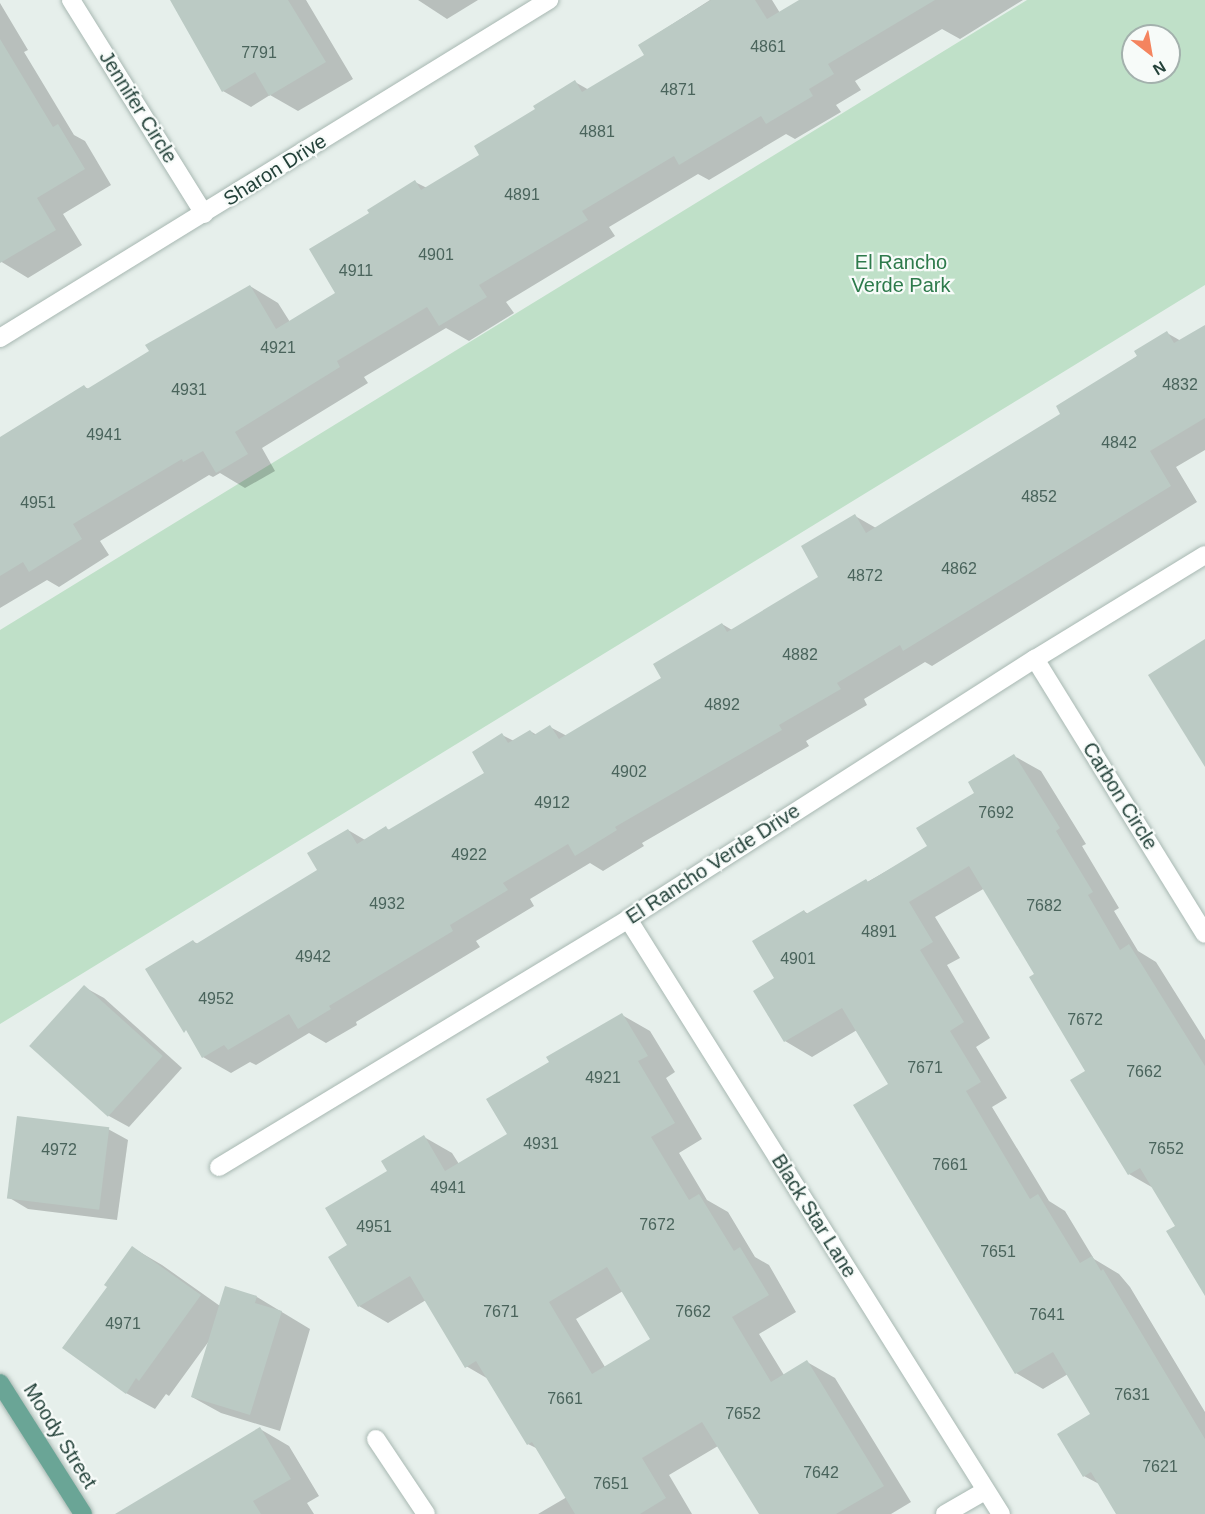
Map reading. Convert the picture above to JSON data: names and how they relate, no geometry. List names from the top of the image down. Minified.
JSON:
{"streets":{"main road":["Moody Street"],"street":["Jennifer Circle","Sharon Drive","Carbon Circle","El Rancho Verde Drive","Black Star Lane"]},"crossings":[["Jennifer Circle","Sharon Drive"],["Carbon Circle","El Rancho Verde Drive"],["El Rancho Verde Drive","Black Star Lane"]],"parks":["El Rancho Verde Park"],"house_numbers":["4861","7791","4871","4881","4891","4901","4911","4921","4832","4931","4941","4842","4852","4951","4862","4872","4882","4892","4902","4912","7692","4922","4932","7682","4891","4942","4901","4952","7672","7671","7662","4921","4931","7652","4972","7661","4941","7672","4951","7651","7671","7662","7641","4971","7631","7661","7652","7621","7642","7651"],"north":"bottom right"}
